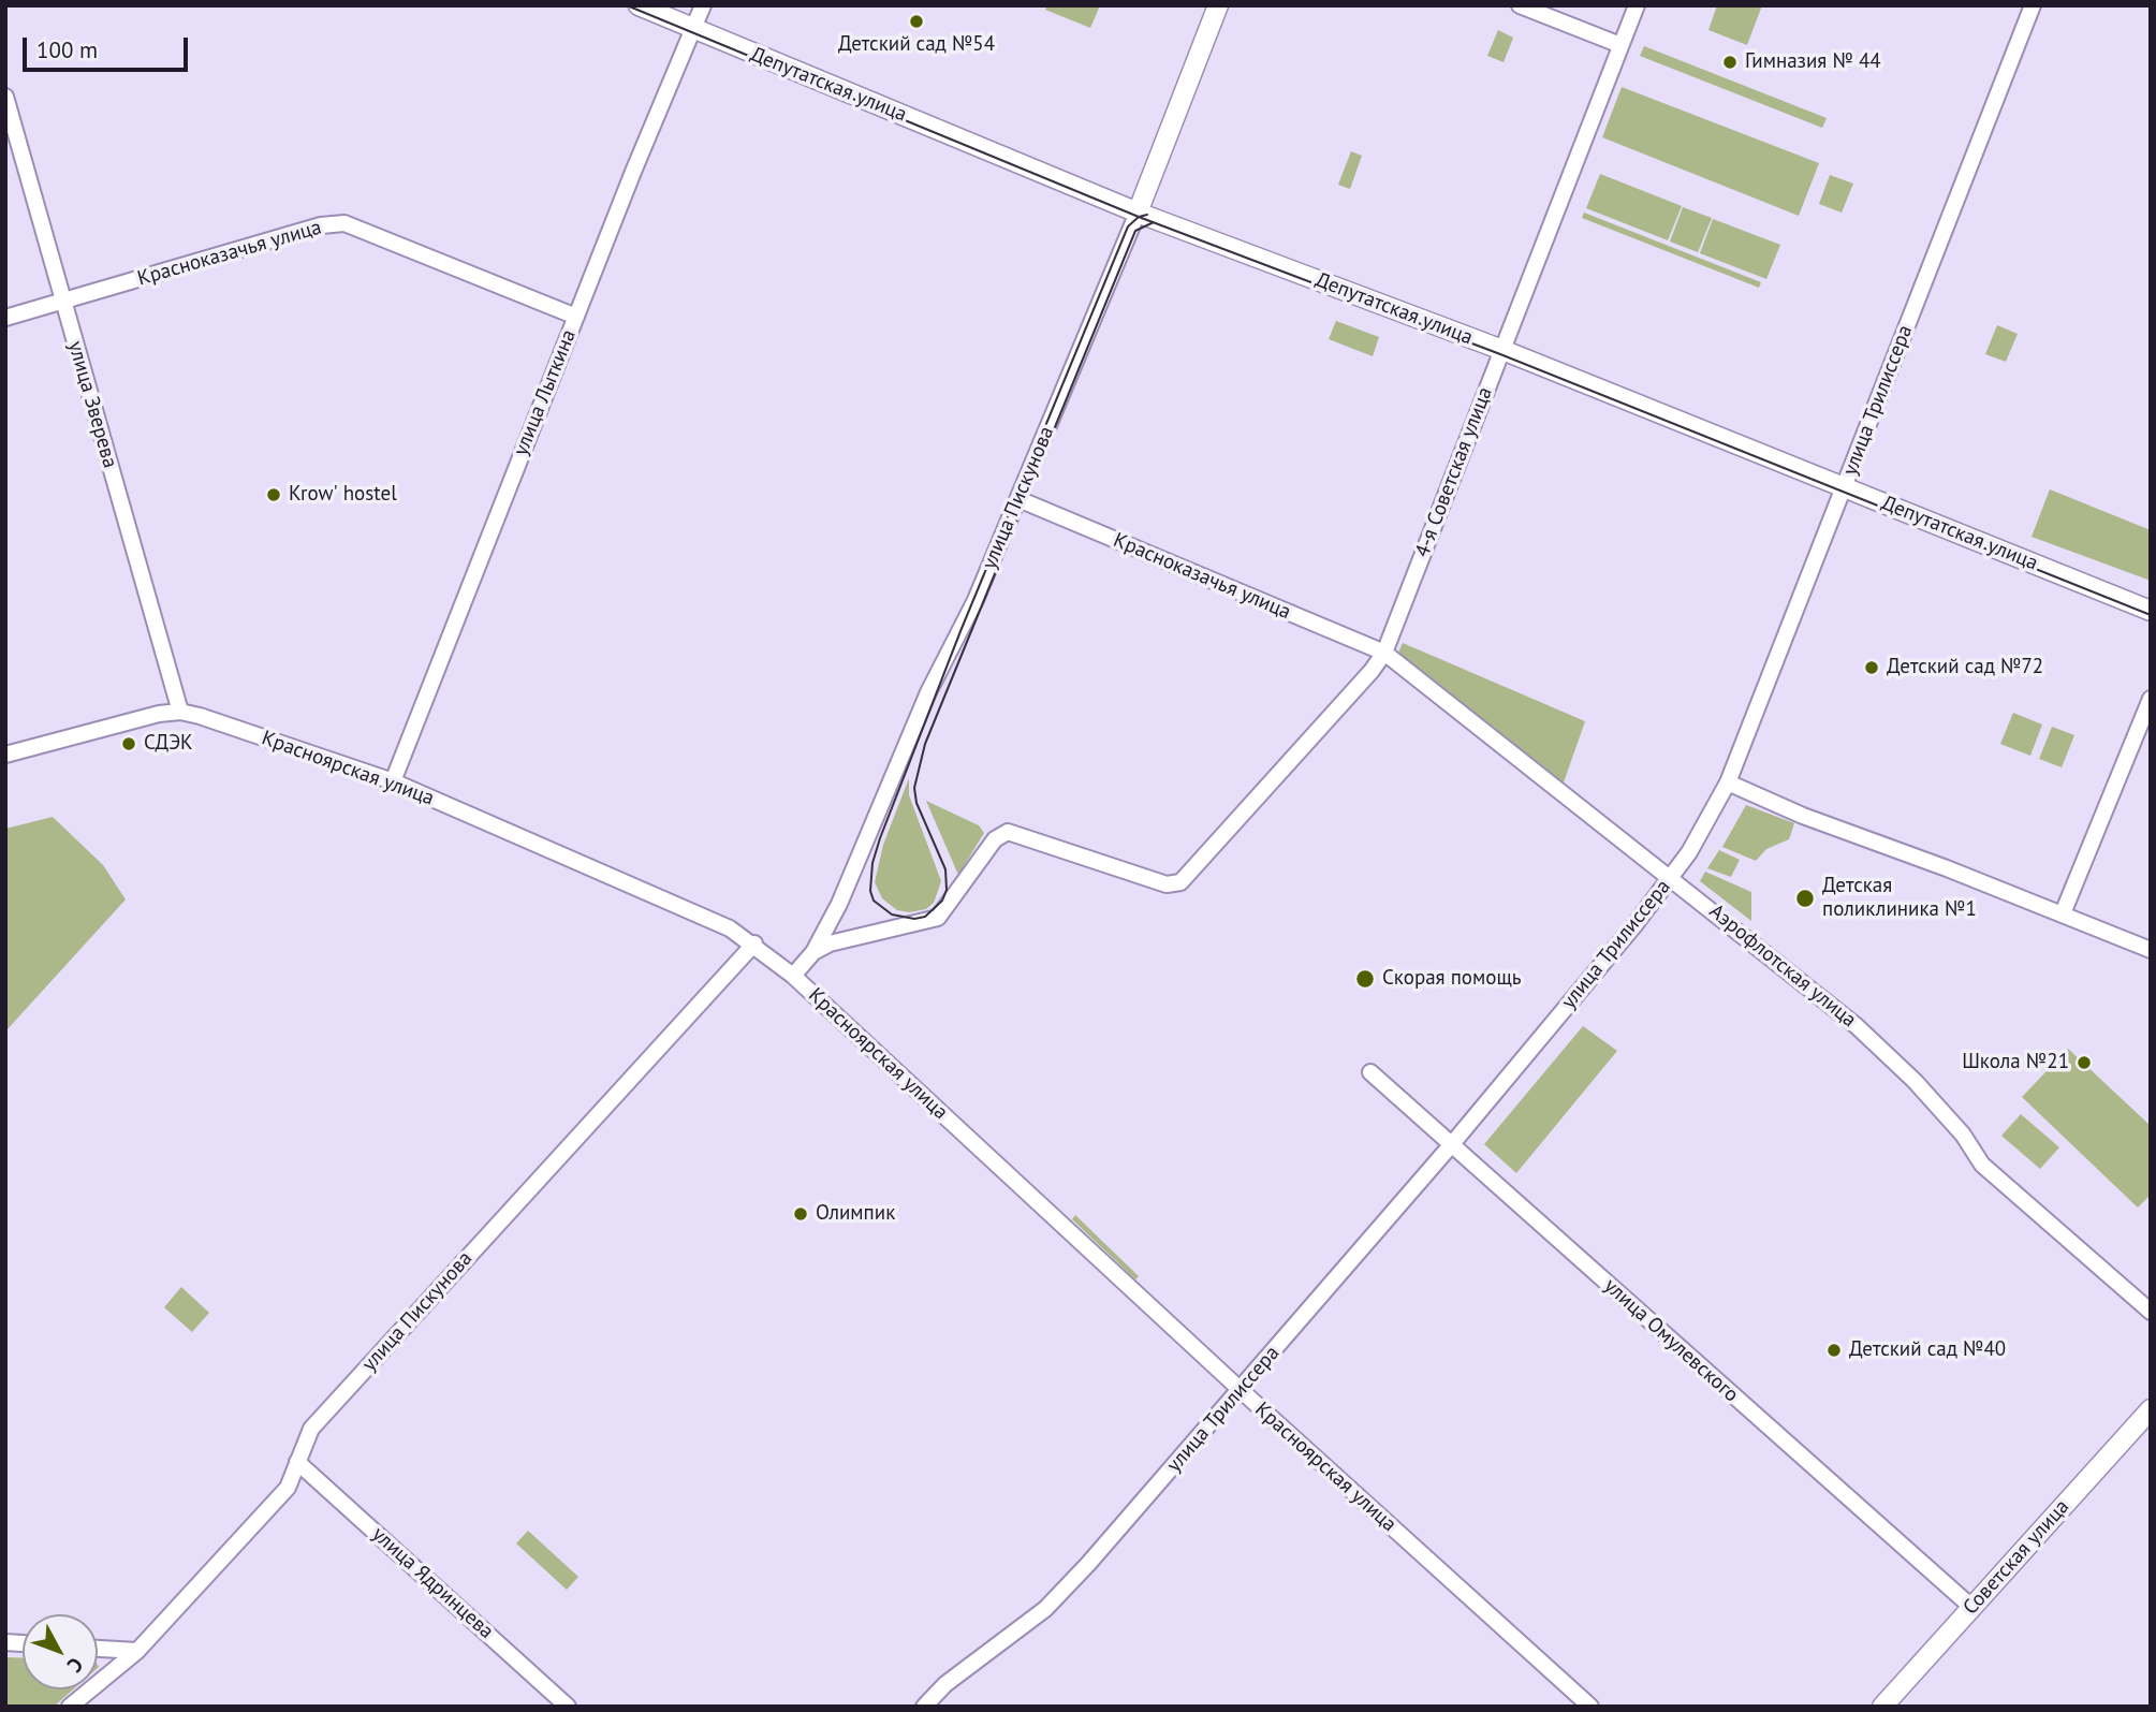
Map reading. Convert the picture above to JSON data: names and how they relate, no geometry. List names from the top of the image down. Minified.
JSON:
{"streets":{"main road":["Депутатская улица","улица Пискунова","Советская улица"],"street":["Красноказачья улица","улица Лыткина","улица Трилиссера","улица Зверева","4-я Советская улица","Красноярская улица","Аэрофлотская улица","улица Омулевского","улица Ядринцева"]},"crossings":[["Депутатская улица","улица Лыткина"],["Депутатская улица","улица Трилиссера"],["Депутатская улица","4-я Советская улица"],["Депутатская улица","улица Пискунова"],["Красноказачья улица","улица Лыткина"],["Красноказачья улица","улица Зверева"],["Красноказачья улица","4-я Советская улица"],["Красноказачья улица","улица Пискунова"],["Красноказачья улица","Аэрофлотская улица"],["улица Лыткина","Красноярская улица"],["улица Трилиссера","Красноярская улица"],["улица Трилиссера","Аэрофлотская улица"],["улица Трилиссера","улица Омулевского"],["улица Зверева","Красноярская улица"],["4-я Советская улица","улица Пискунова"],["4-я Советская улица","Аэрофлотская улица"],["улица Пискунова","Красноярская улица"],["улица Пискунова","улица Ядринцева"],["улица Омулевского","Советская улица"]],"places":["Детский сад №54","Гимназия № 44","Krow' hostel","Детский сад №72","СДЭК","Детская поликлиника №1","Скорая помощь","Школа №21","Олимпик","Детский сад №40"],"scale_bar":"100 m","north":"bottom right"}
